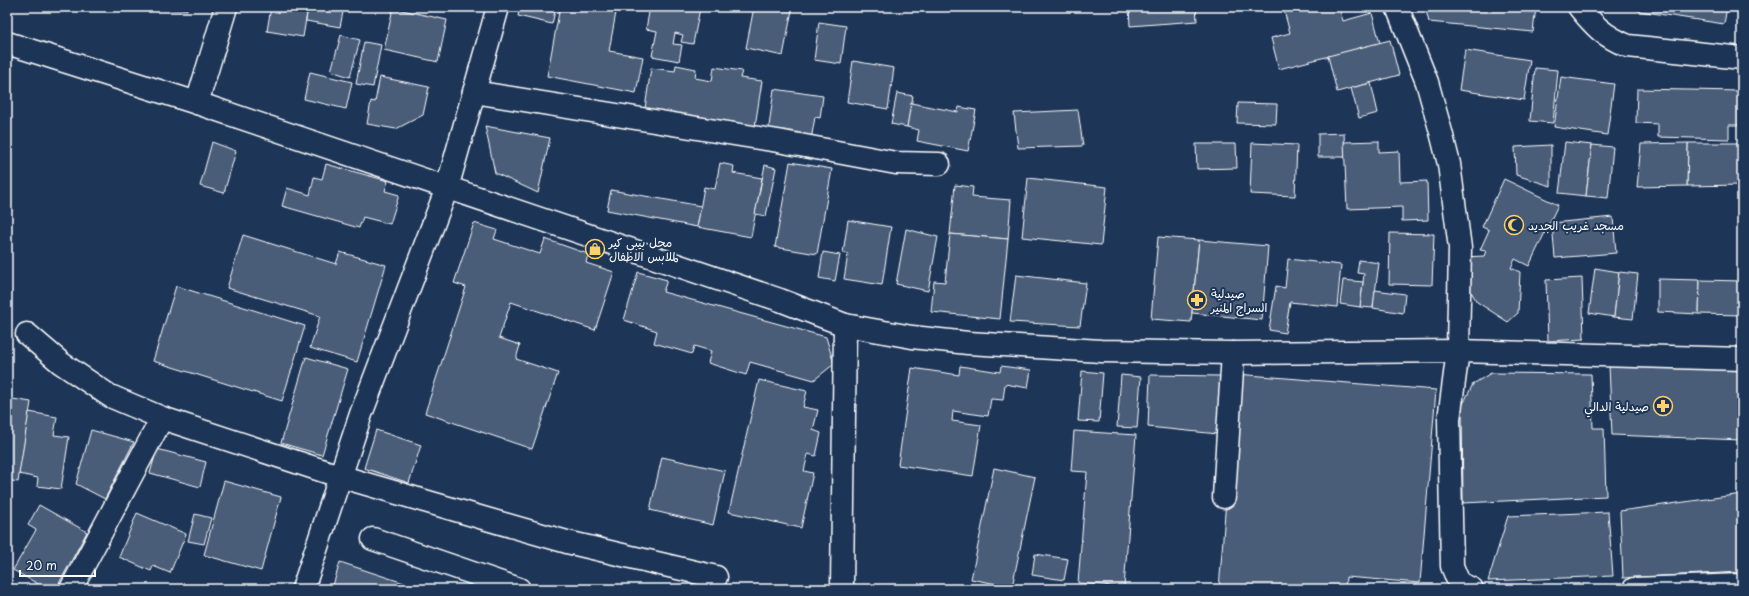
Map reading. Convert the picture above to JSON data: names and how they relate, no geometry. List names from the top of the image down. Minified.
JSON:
{"places":{"mosque":["مسجد غريب الجديد"],"shop":["محل بيبي كير لملابس الاطفال"],"pharmacy":["صيدلية السراج المنير","صيدلية الدالي"]},"scale_bar":"20 m"}
